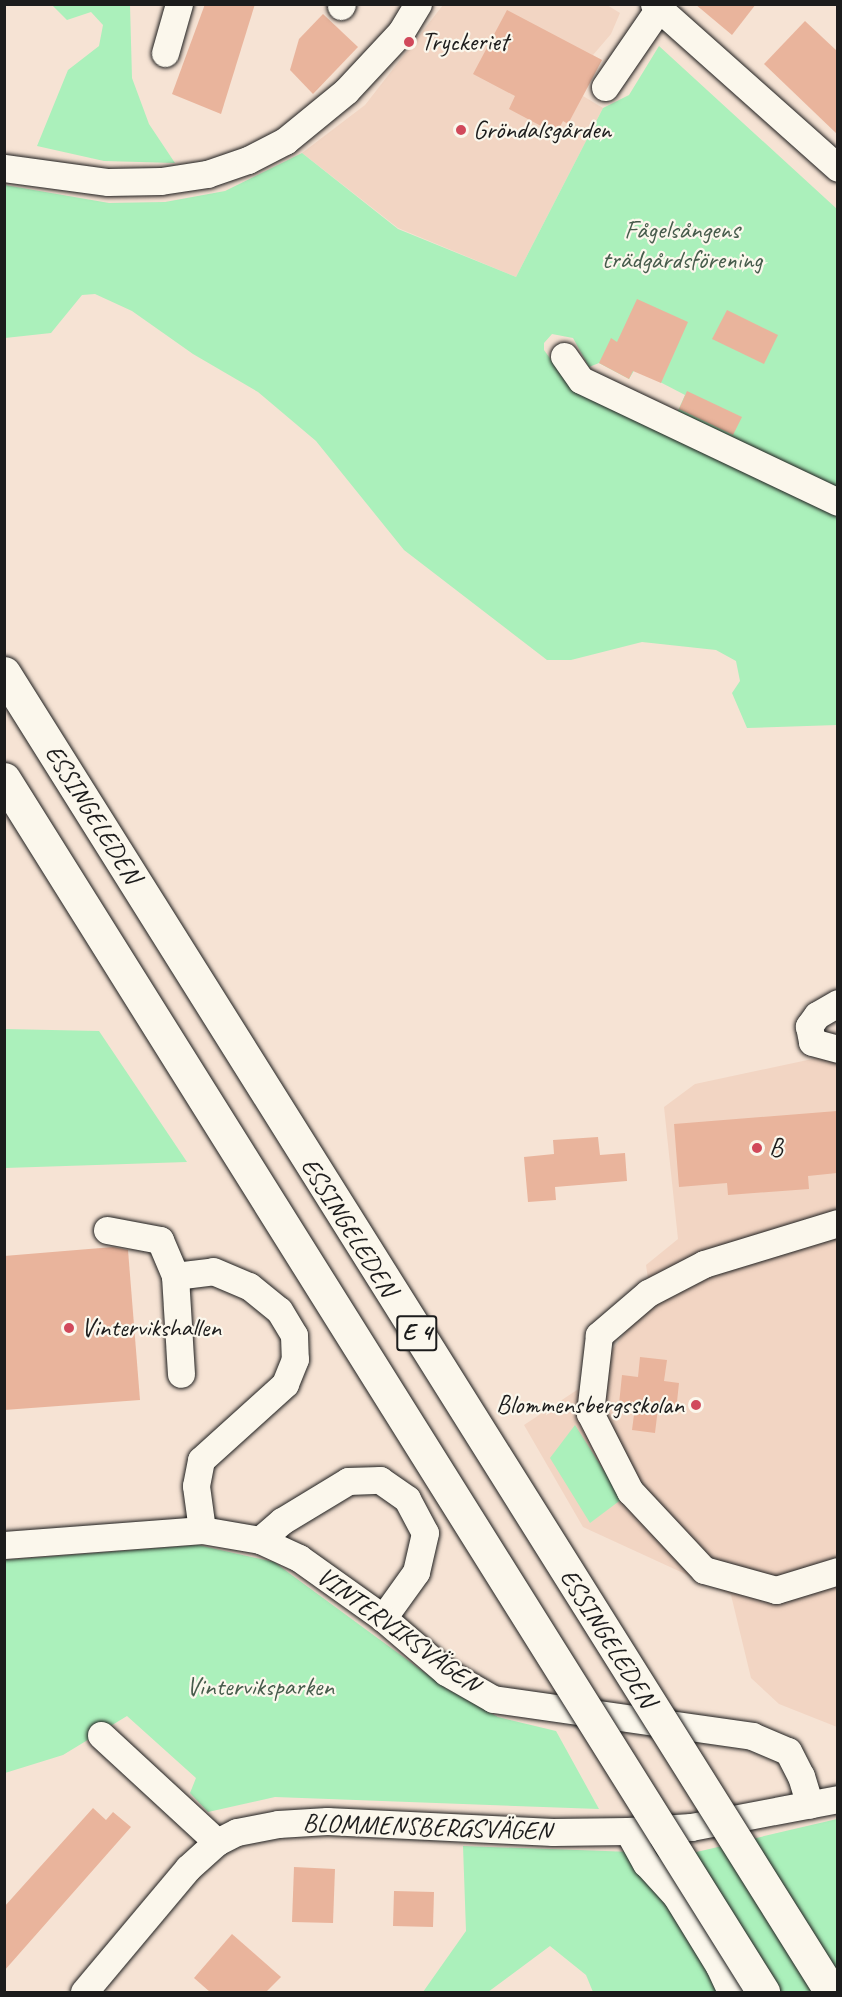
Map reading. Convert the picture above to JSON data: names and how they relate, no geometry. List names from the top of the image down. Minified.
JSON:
{"streets":{"highway":["ESSINGELEDEN","E 4"],"street":["VINTERVIKSVÄGEN","BLOMMENSBERGSVÄGEN"]},"crossings":[["VINTERVIKSVÄGEN","BLOMMENSBERGSVÄGEN"]],"parks":["Fågelsångens trädgårdsförening","Vinterviksparken"],"places":["Tryckeriet","Gröndalsgården","B","Vintervikshallen","Blommensbergsskolan"]}
